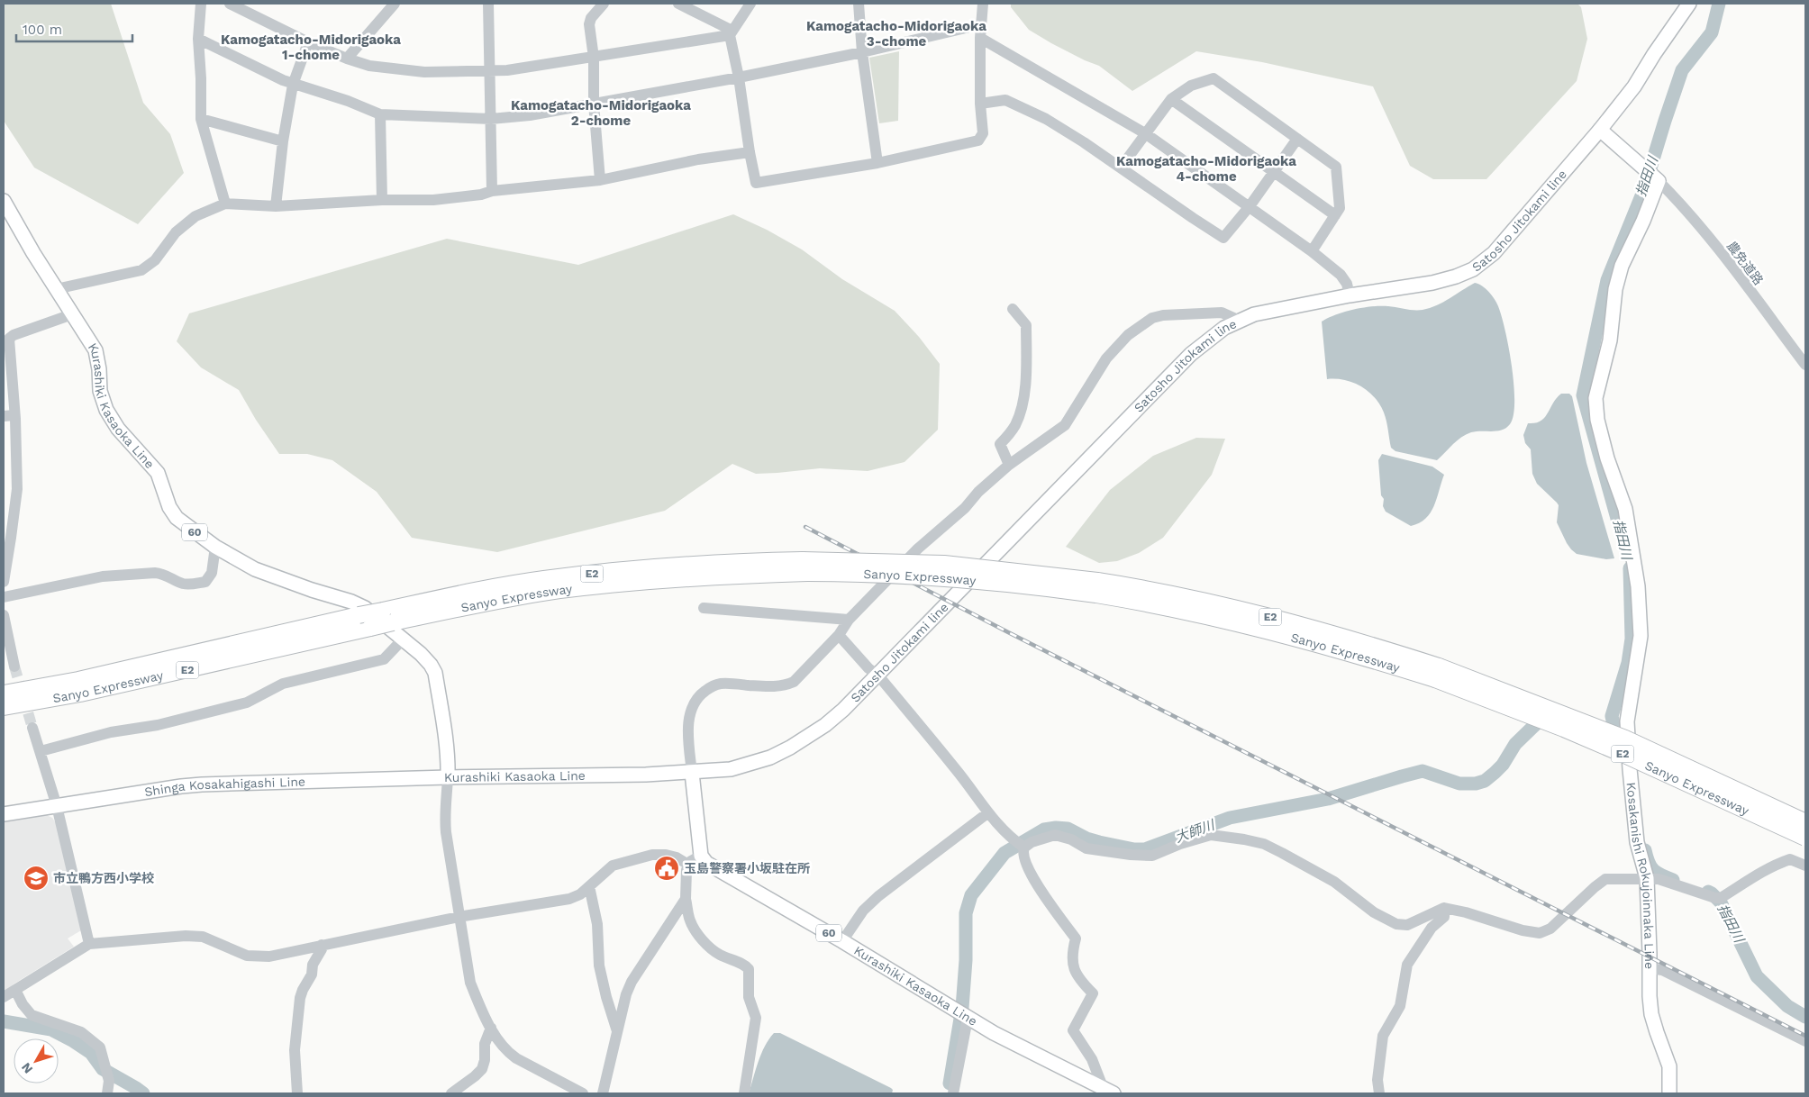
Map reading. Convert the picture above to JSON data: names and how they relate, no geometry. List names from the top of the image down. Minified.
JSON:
{"streets":{"highway":["E2","Sanyo Expressway"],"main road":["Satosho Jitokami line","Kurashiki Kasaoka Line","60","Shinga Kosakahigashi Line","Kosakanishi Rokujoinnaka Line"],"street":["農免道路"]},"crossings":[["Satosho Jitokami line","Kurashiki Kasaoka Line"],["農免道路","Kosakanishi Rokujoinnaka Line"],["Kurashiki Kasaoka Line","Shinga Kosakahigashi Line"]],"districts":["Kamogatacho-Midorigaoka 3-chome","Kamogatacho-Midorigaoka 1-chome","Kamogatacho-Midorigaoka 2-chome","Kamogatacho-Midorigaoka 4-chome"],"water":["指田川","大師川"],"places":{"public building":["玉島警察署小坂駐在所"],"school or university":["市立鴨方西小学校"]},"scale_bar":"100 m","north":"bottom left"}
